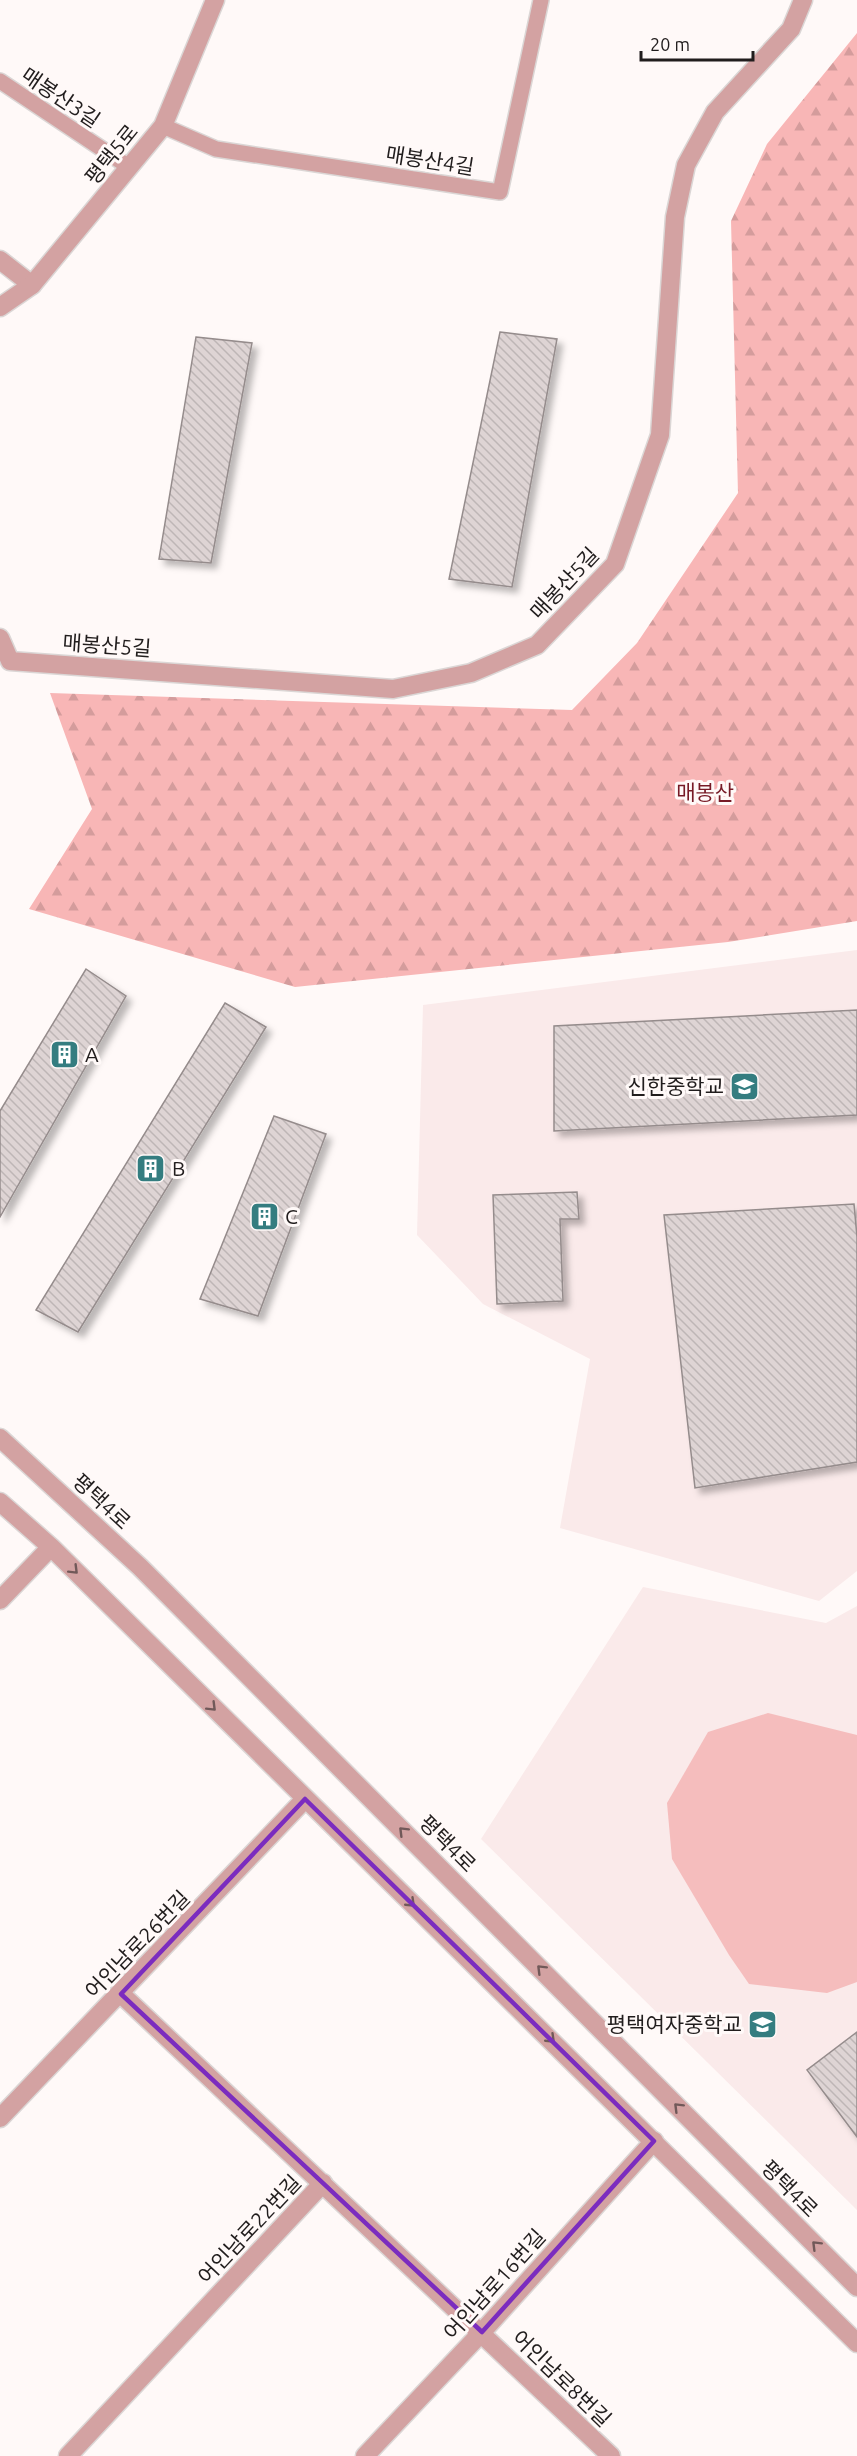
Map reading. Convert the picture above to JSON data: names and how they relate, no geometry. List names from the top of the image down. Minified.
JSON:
{"streets":{"street":["평택5로","매봉산5길","평택4로","어인남로26번길","어인남로22번길","어인남로16번길","어인남로8번길"],"lane":["매봉산3길","매봉산4길"]},"crossings":[["매봉산3길","평택5로"],["평택5로","매봉산4길"],["어인남로26번길","어인남로22번길"],["어인남로22번길","어인남로8번길"],["어인남로16번길","어인남로8번길"]],"parks":["매봉산"],"places":{"building":["A","B","C"],"school or university":["신한중학교","평택여자중학교"]},"scale_bar":"20 m"}
